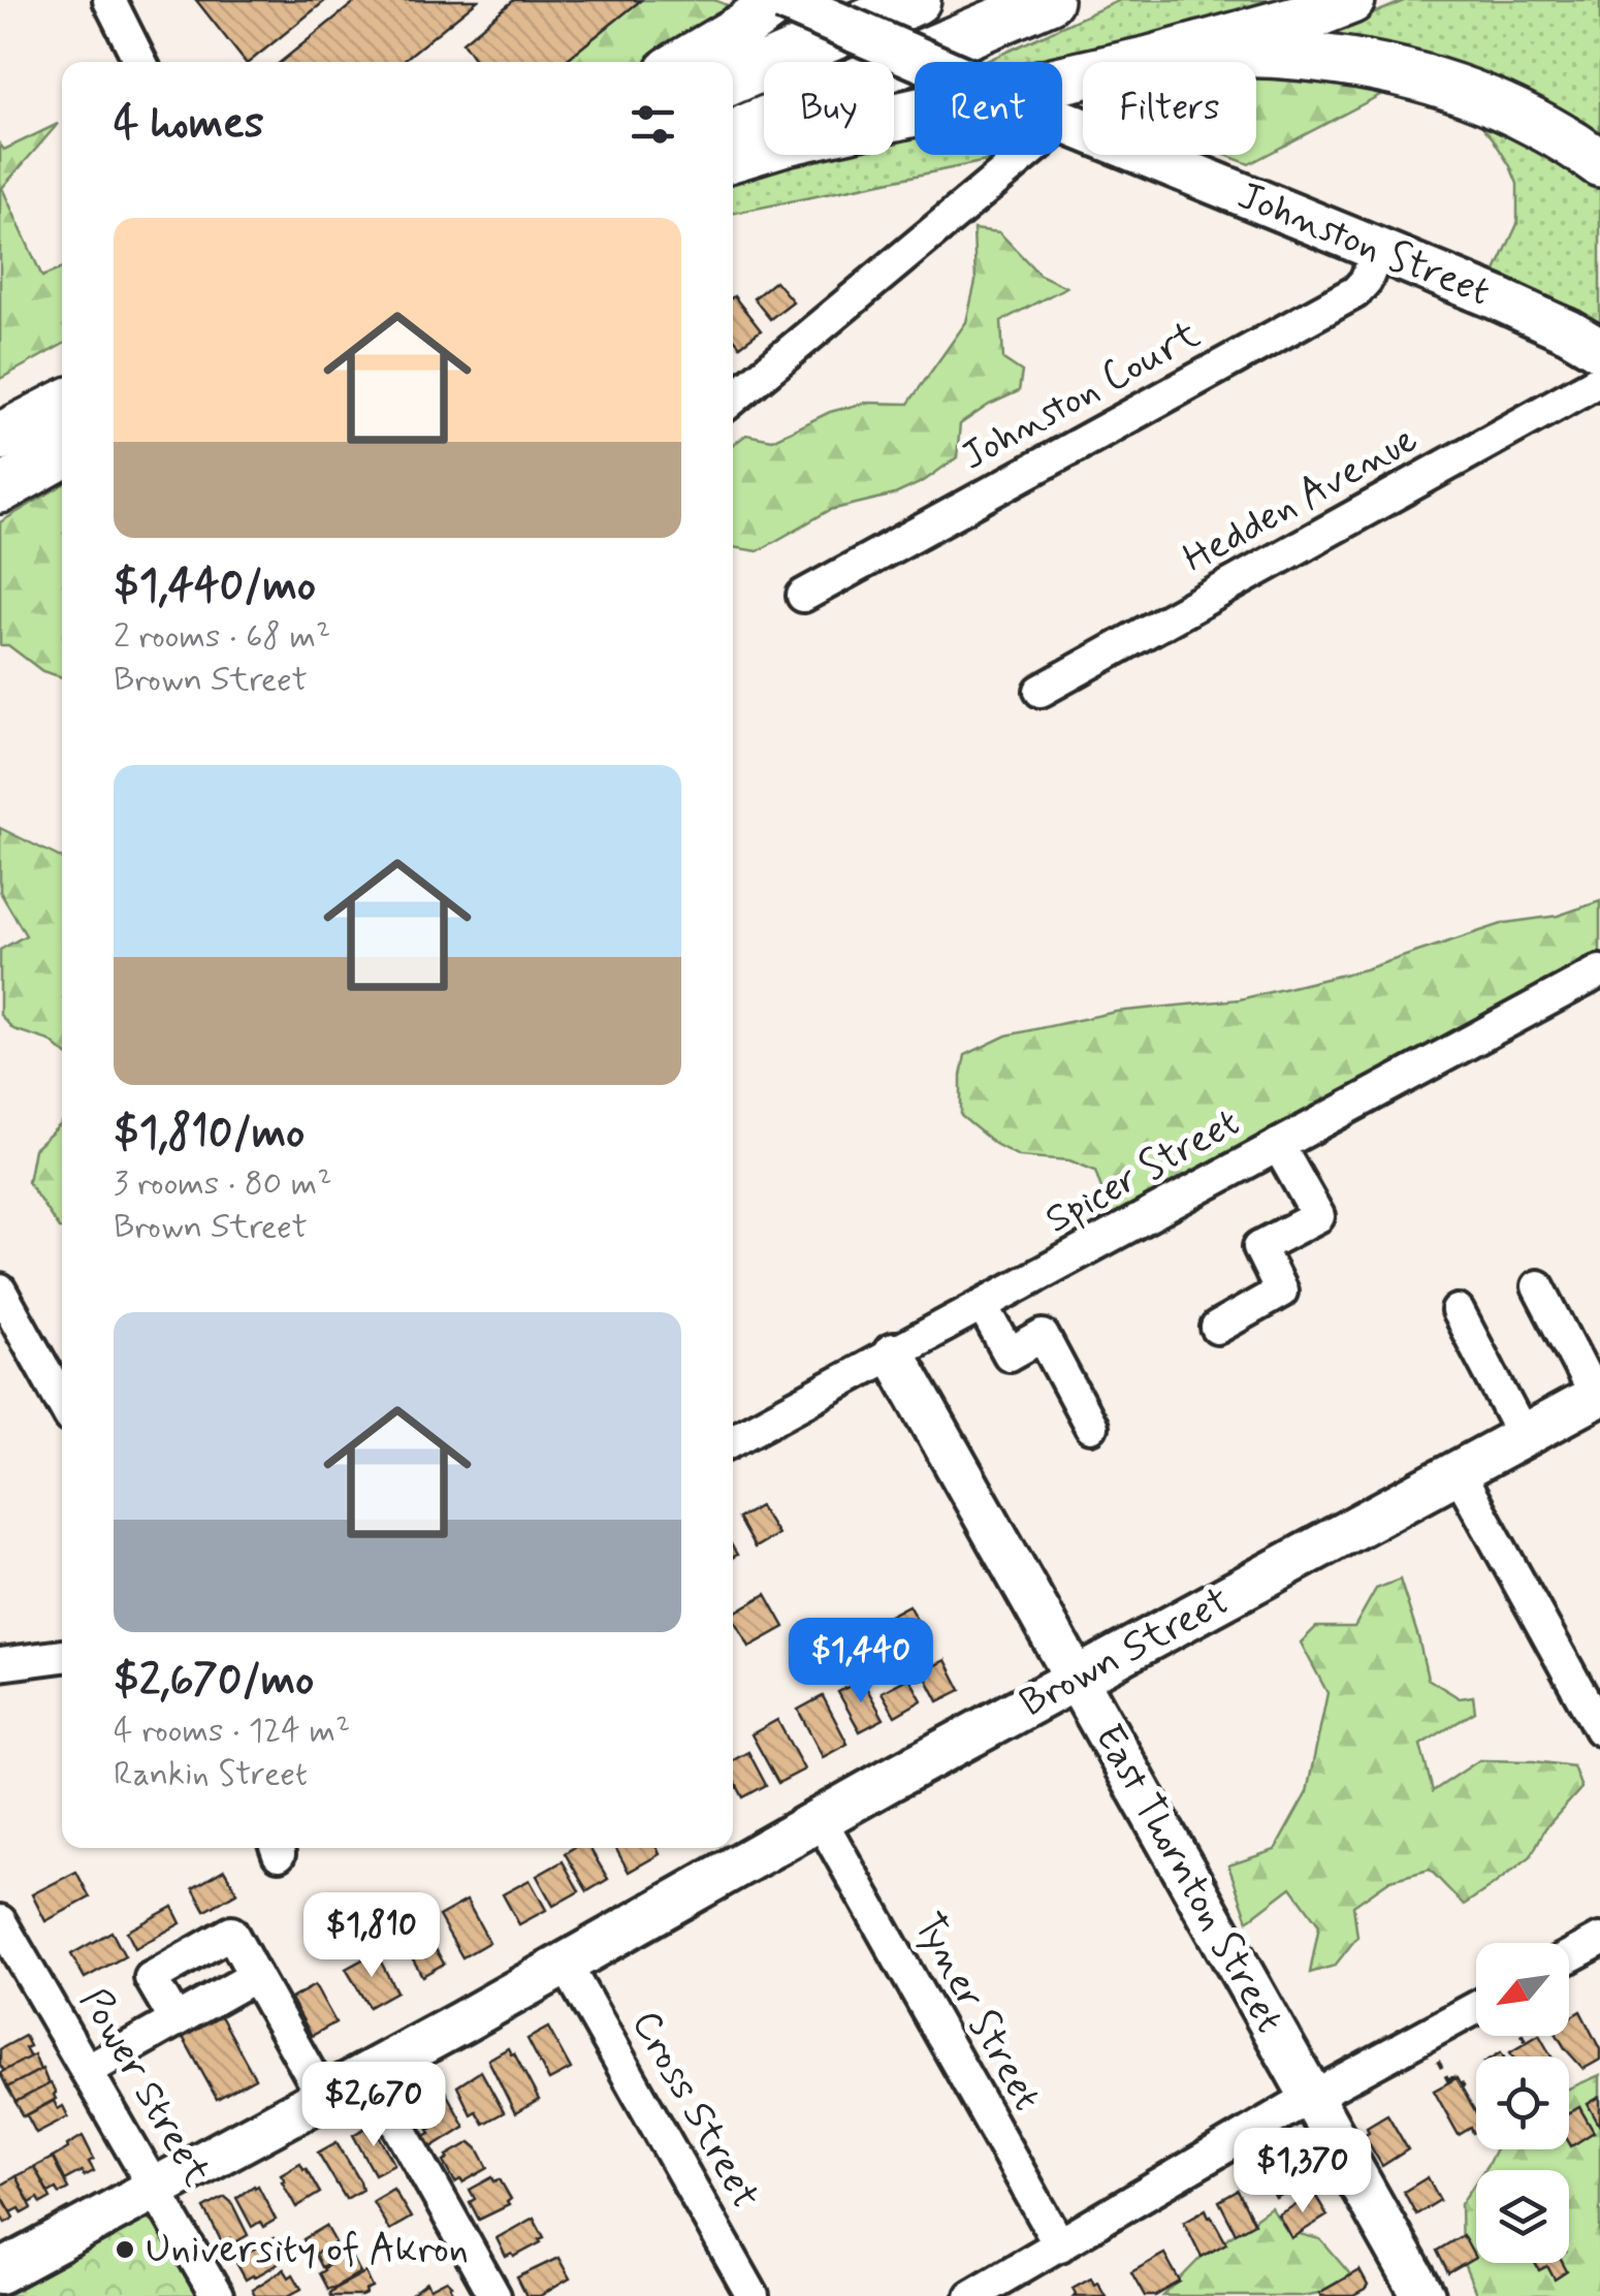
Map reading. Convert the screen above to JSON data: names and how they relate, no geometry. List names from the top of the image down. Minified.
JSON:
{"streets":{"main road":["Johnston Street","Brown Street","East Thornton Street"],"street":["Johnston Court","Hedden Avenue","Spicer Street","Tyner Street","Power Street","Cross Street"]},"crossings":[["Johnston Street","Johnston Court"],["Spicer Street","East Thornton Street"],["Brown Street","East Thornton Street"],["Brown Street","Tyner Street"],["Brown Street","Power Street"],["Brown Street","Cross Street"]],"places":["University of Akron"],"north":"bottom left","page":{"chip":["Buy","Rent","Filters"],"heading":"4 homes","list":[{"name":"$1,440/mo","note":"2 rooms · 68 m² · Brown Street"},{"name":"$1,810/mo","note":"3 rooms · 80 m² · Brown Street"},{"name":"$2,670/mo","note":"4 rooms · 124 m² · Rankin Street"}],"price":["$1,440","$1,810","$2,670","$1,370"]}}
